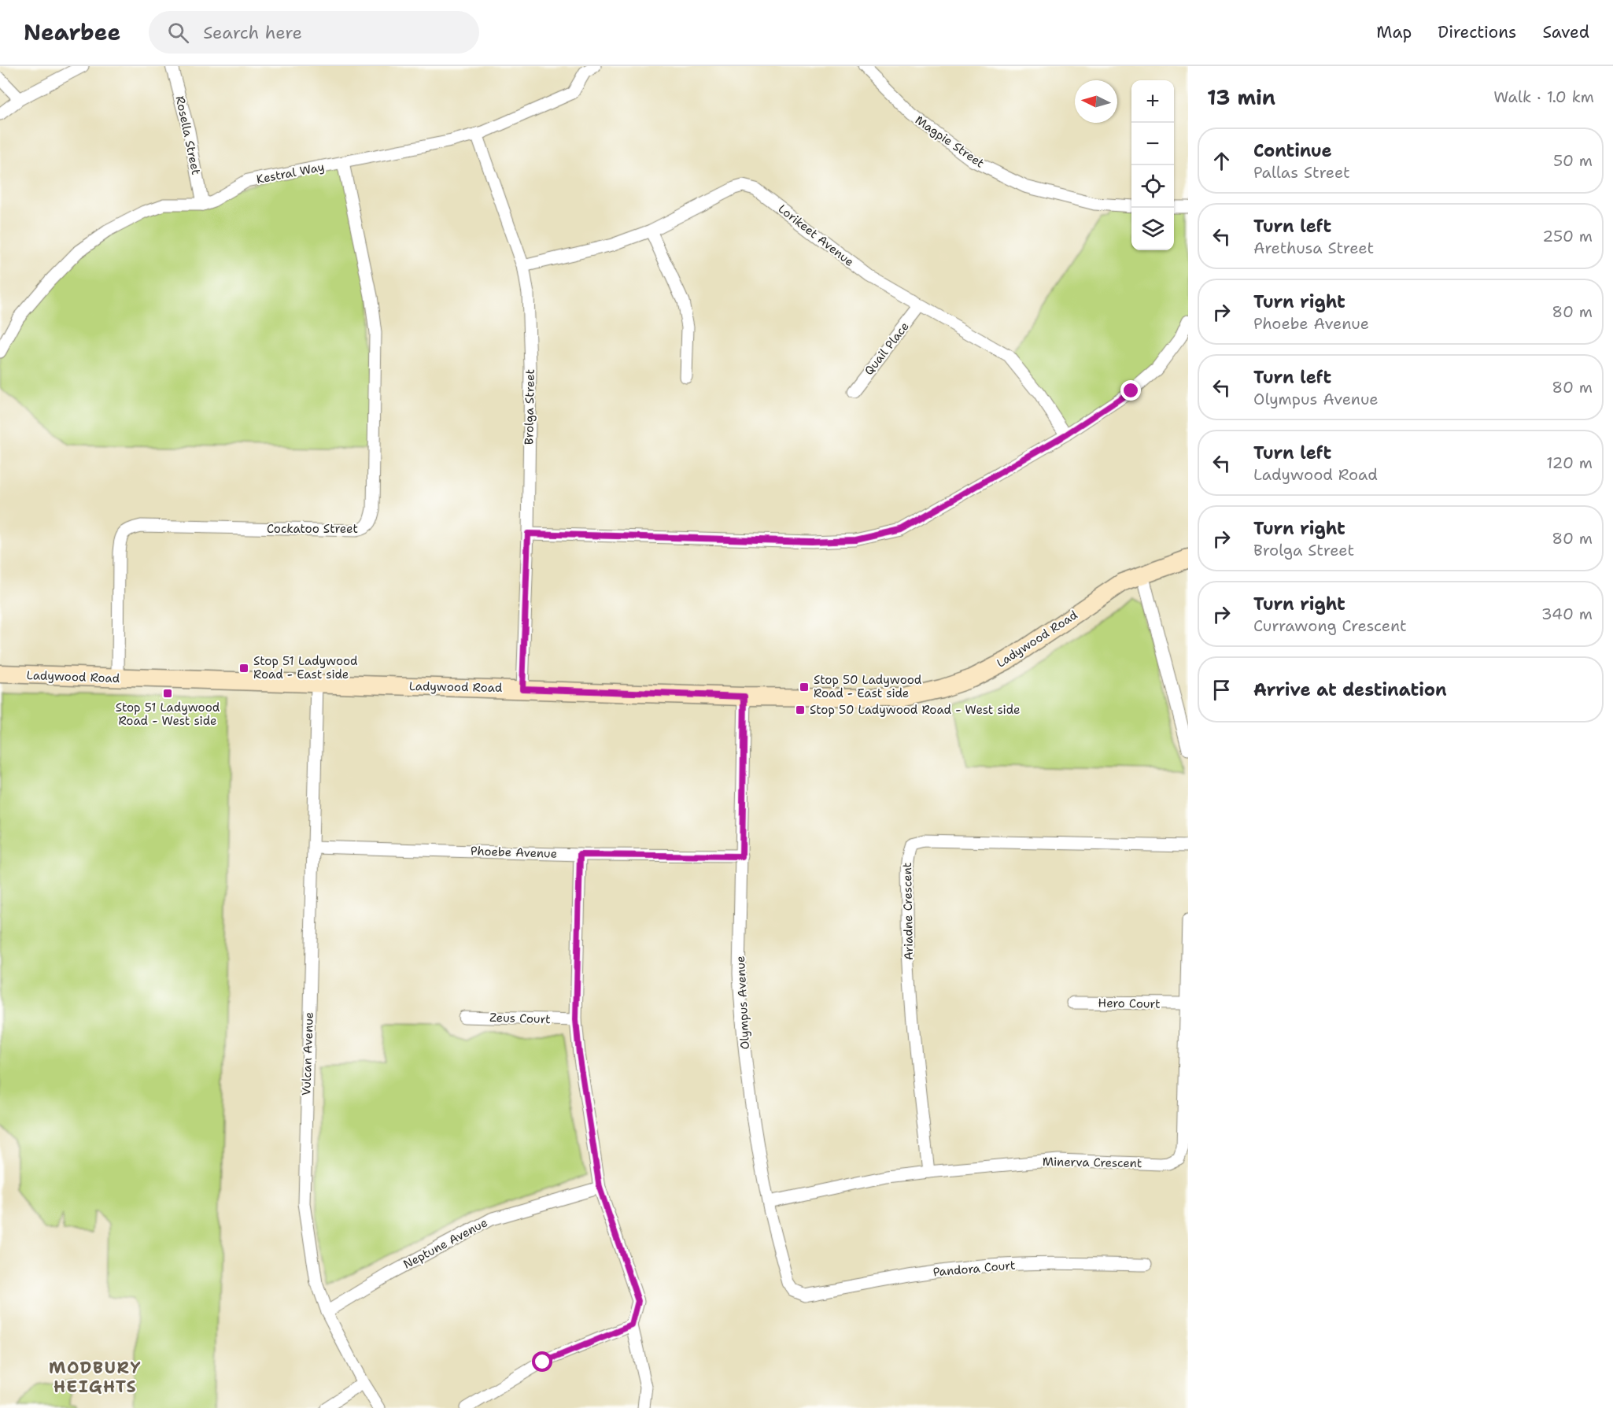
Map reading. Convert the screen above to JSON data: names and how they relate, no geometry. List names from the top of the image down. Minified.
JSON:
{"streets":{"street":["Rosella Street","Magpie Street","Kestral Way","Lorikeet Avenue","Quail Place","Brolga Street","Cockatoo Street","Ladywood Road","Phoebe Avenue","Ariadne Crescent","Olympus Avenue","Hero Court","Zeus Court","Vulcan Avenue","Minerva Crescent","Neptune Avenue","Pandora Court"]},"crossings":[["Rosella Street","Kestral Way"],["Kestral Way","Brolga Street"],["Kestral Way","Cockatoo Street"],["Lorikeet Avenue","Quail Place"],["Lorikeet Avenue","Brolga Street"],["Brolga Street","Ladywood Road"],["Cockatoo Street","Ladywood Road"],["Ladywood Road","Olympus Avenue"],["Ladywood Road","Vulcan Avenue"],["Phoebe Avenue","Olympus Avenue"],["Phoebe Avenue","Vulcan Avenue"],["Ariadne Crescent","Minerva Crescent"],["Olympus Avenue","Minerva Crescent"],["Olympus Avenue","Pandora Court"],["Hero Court","Minerva Crescent"],["Vulcan Avenue","Neptune Avenue"]],"districts":["MODBURY HEIGHTS"],"places":{"transit":["Stop 51 Ladywood Road - East side","Stop 50 Ladywood Road - East side","Stop 51 Ladywood Road - West side","Stop 50 Ladywood Road - West side"]},"north":"left","page":{"header":"Nearbee","search":"Search here","nav":["Map","Directions","Saved"],"heading":["13 min","Walk · 1.0 km"],"map_buttons":["+","−"],"list":[["Continue","Pallas Street","50 m"],["Turn left","Arethusa Street","250 m"],["Turn right","Phoebe Avenue","80 m"],["Turn left","Olympus Avenue","80 m"],["Turn left","Ladywood Road","120 m"],["Turn right","Brolga Street","80 m"],["Turn right","Currawong Crescent","340 m"],"Arrive at destination"]}}
